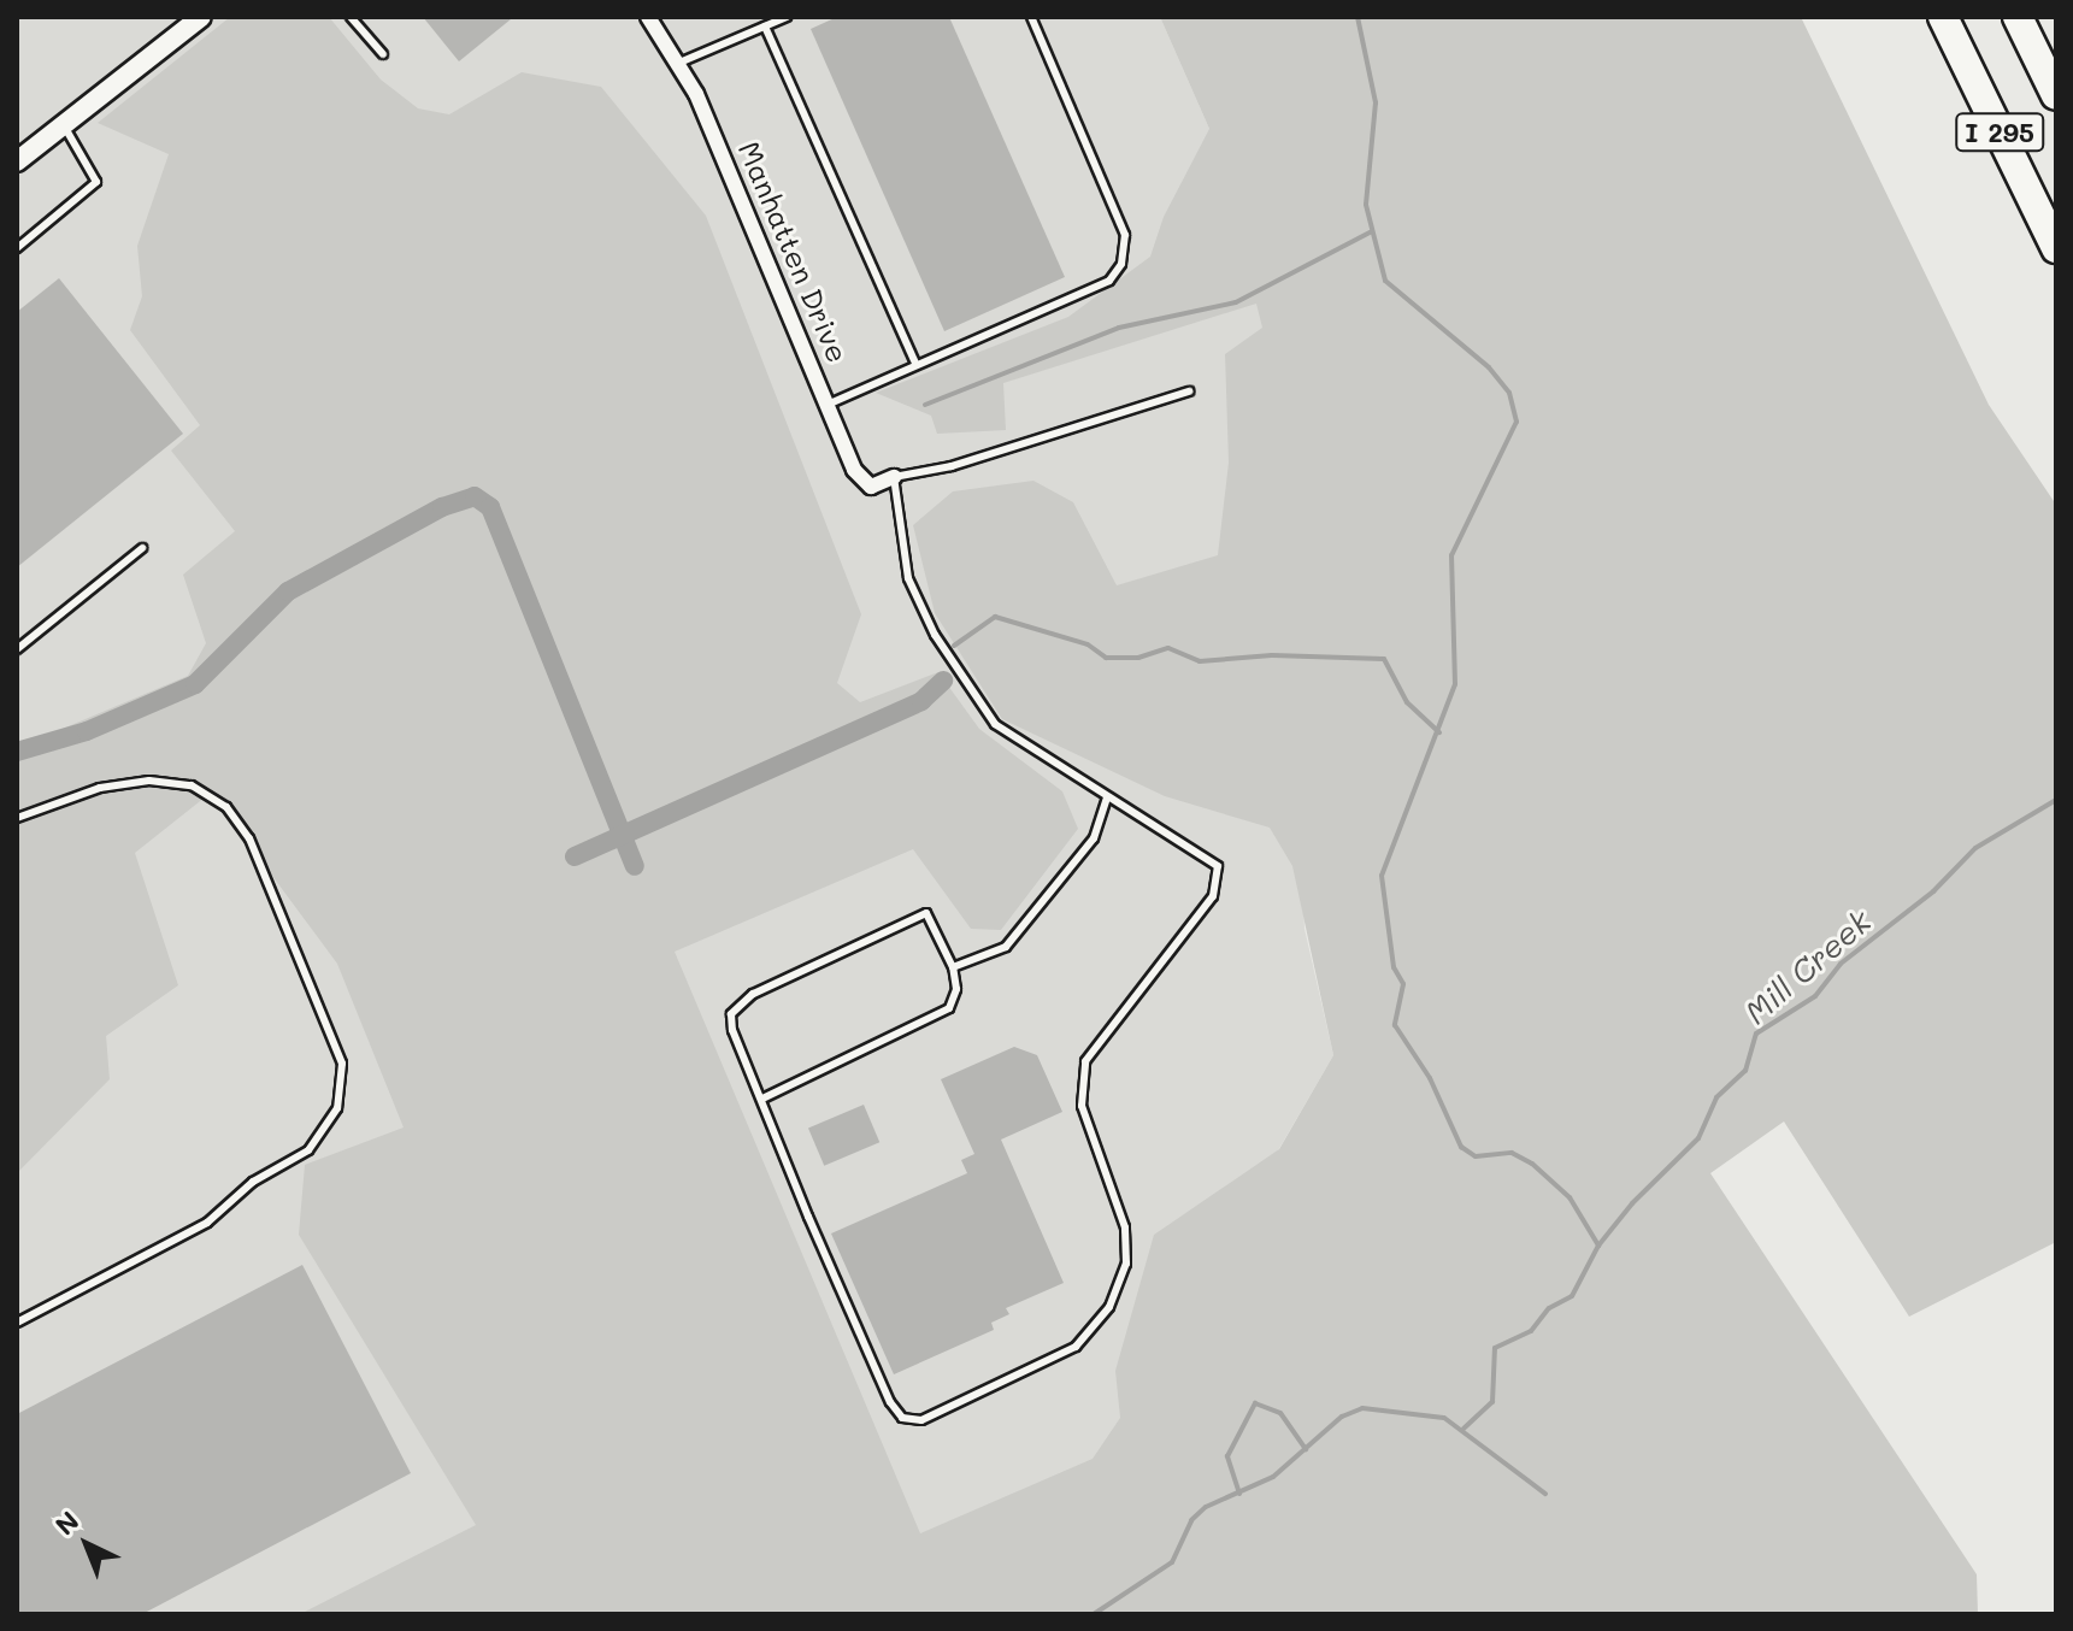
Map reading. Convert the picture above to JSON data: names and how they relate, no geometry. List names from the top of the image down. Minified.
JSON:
{"streets":{"highway":["I 295"],"street":["Manhatten Drive"]},"water":["Mill Creek"],"north":"top left"}
